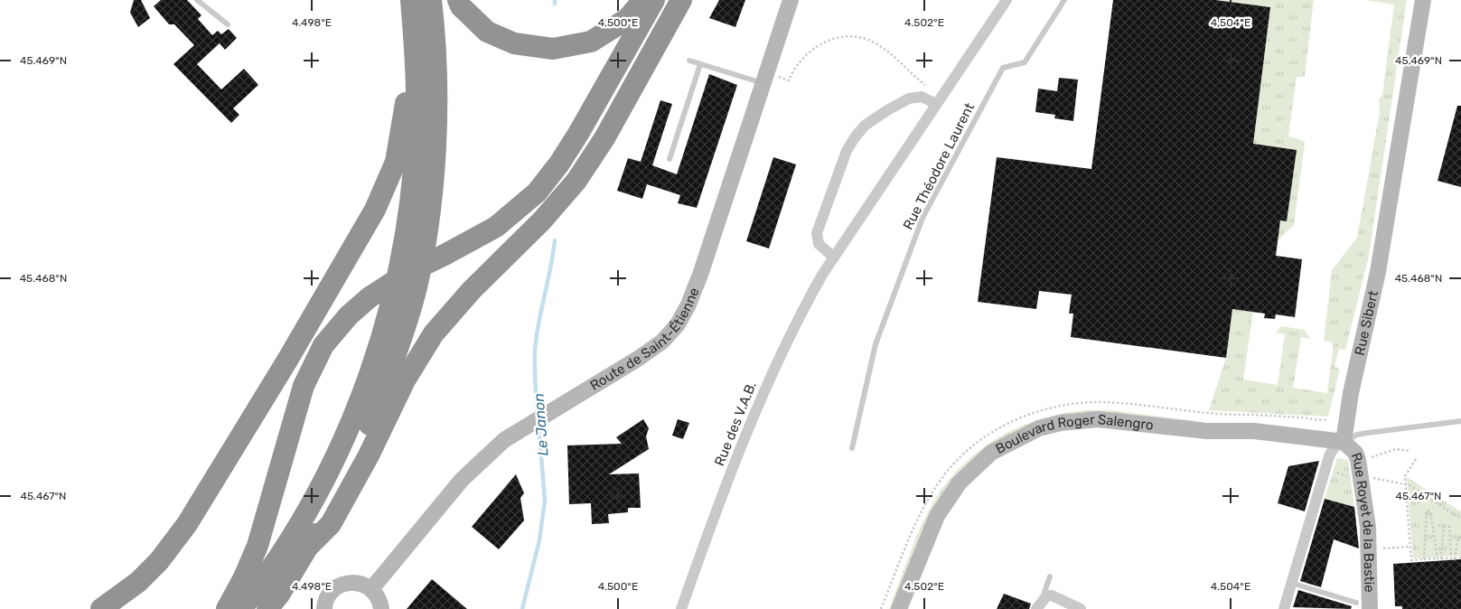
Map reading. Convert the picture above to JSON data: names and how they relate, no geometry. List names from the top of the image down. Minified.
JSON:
{"streets":{"street":["Rue Sibert","Route de Saint-Étienne","Rue des V.A.B.","Boulevard Roger Salengro","Rue Royet de la Bastie"],"lane":["Rue Théodore Laurent"]},"crossings":[["Rue Sibert","Boulevard Roger Salengro"],["Rue Sibert","Rue Royet de la Bastie"],["Boulevard Roger Salengro","Rue Royet de la Bastie"]],"water":["Le Janon"],"coordinates":["4.498°E","4.500°E","4.502°E","4.504°E","45.469°N","45.468°N","45.467°N"]}
